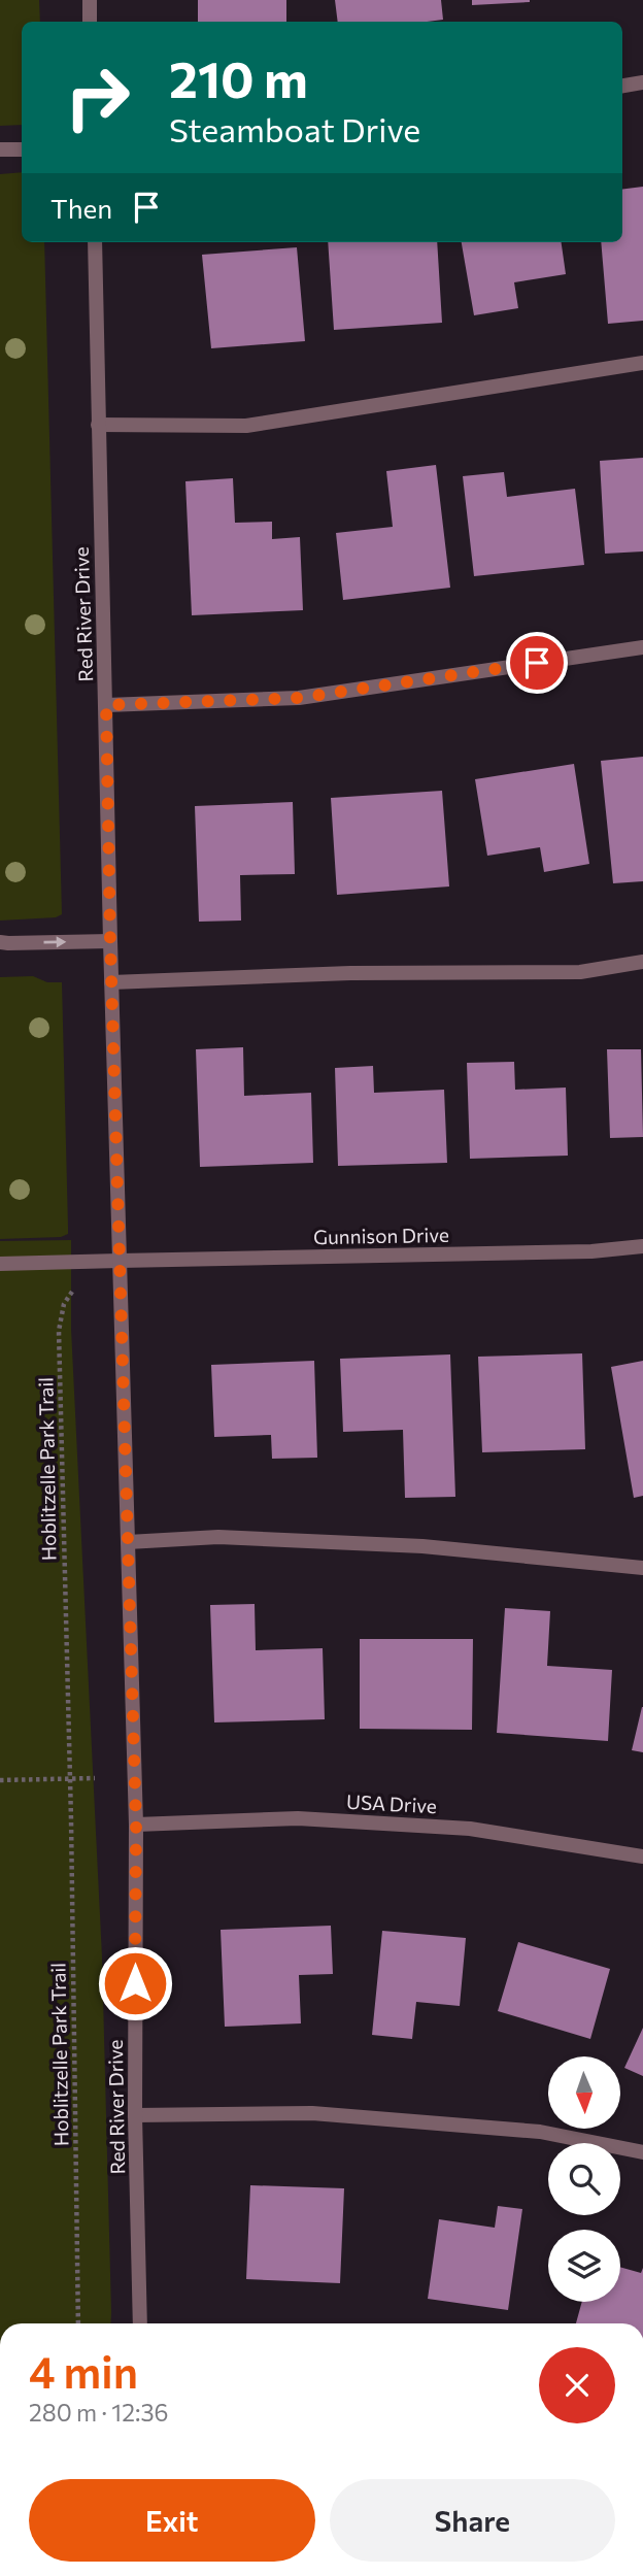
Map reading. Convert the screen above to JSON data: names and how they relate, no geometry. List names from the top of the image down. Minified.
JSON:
{"streets":{"street":["Red River Drive","Gunnison Drive","USA Drive"],"path":["Hoblitzelle Park Trail"]},"crossings":[["Red River Drive","Gunnison Drive"],["Red River Drive","USA Drive"]],"north":"bottom","page":{"turn":["210 m","Steamboat Drive"],"then":"Then","heading":["4 min","280 m · 12:36"],"buttons":["Exit","Share"]}}
